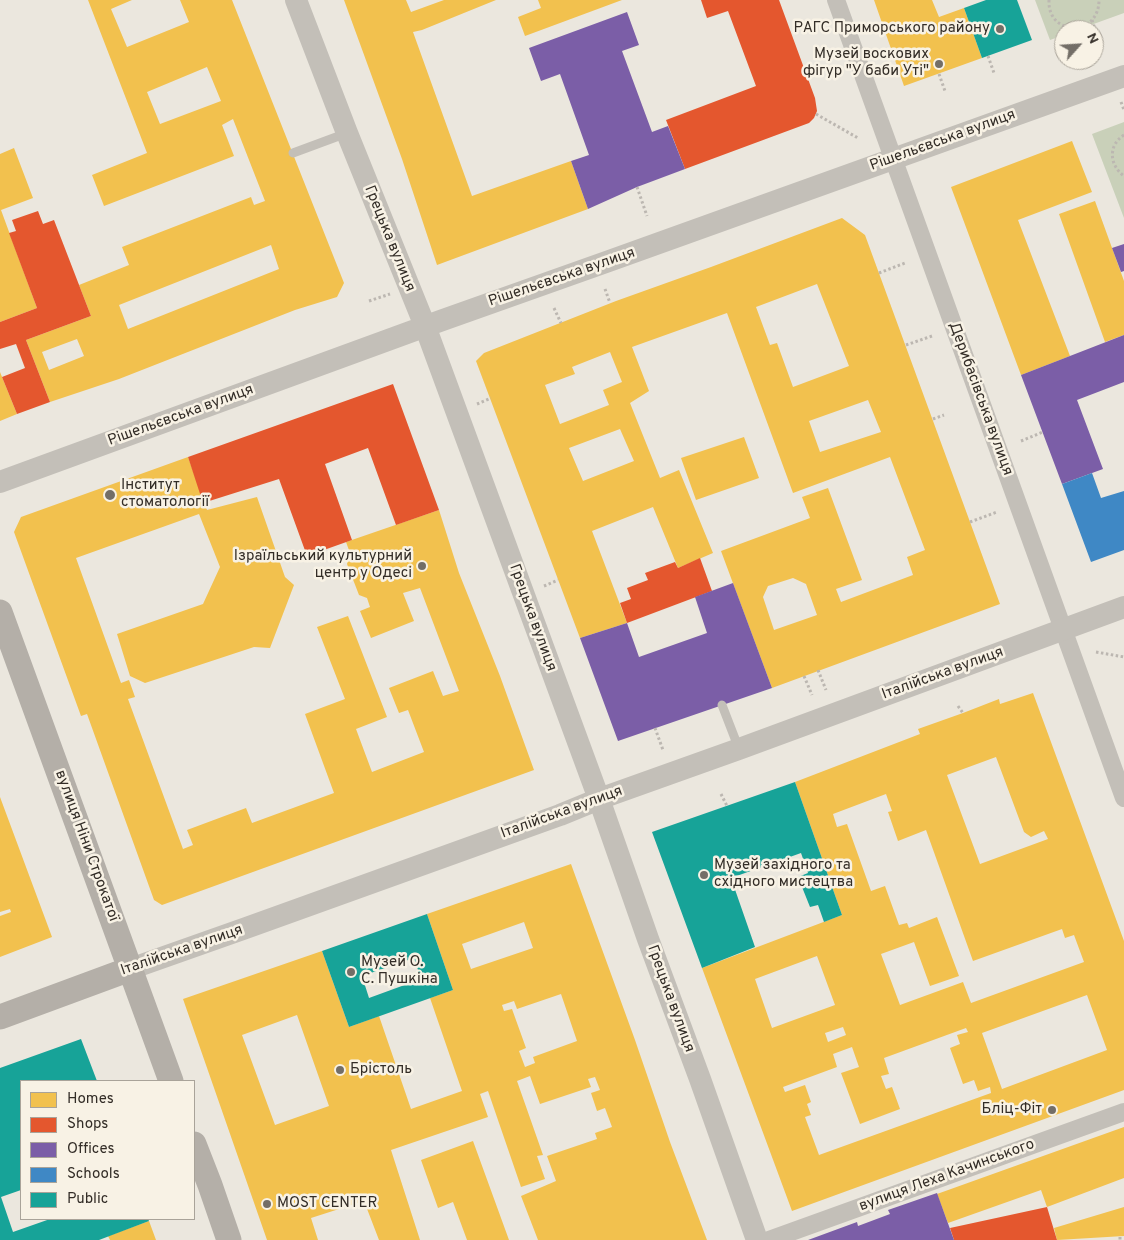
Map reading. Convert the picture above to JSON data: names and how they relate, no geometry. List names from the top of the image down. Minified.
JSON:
{"streets":{"main road":["Італійська вулиця","вулиця Ніни Строкатої"],"street":["Рішельєвська вулиця","Грецька вулиця","Дерибасівська вулиця","вулиця Леха Качинського"]},"crossings":[["Рішельєвська вулиця","Грецька вулиця"],["Рішельєвська вулиця","Дерибасівська вулиця"],["Грецька вулиця","Італійська вулиця"],["Дерибасівська вулиця","Італійська вулиця"],["Італійська вулиця","вулиця Ніни Строкатої"]],"places":["РАГС Приморського району","Музей воскових фігур \"У баби Уті\"","Інститут стоматології","Ізраїльський культурний центр у Одесі","Музей західного та східного мистецтва","Музей О. С. Пушкіна","Брістоль","Бліц-Фіт","MOST CENTER"],"legend":["Homes","Shops","Offices","Schools","Public"],"north":"top right"}
